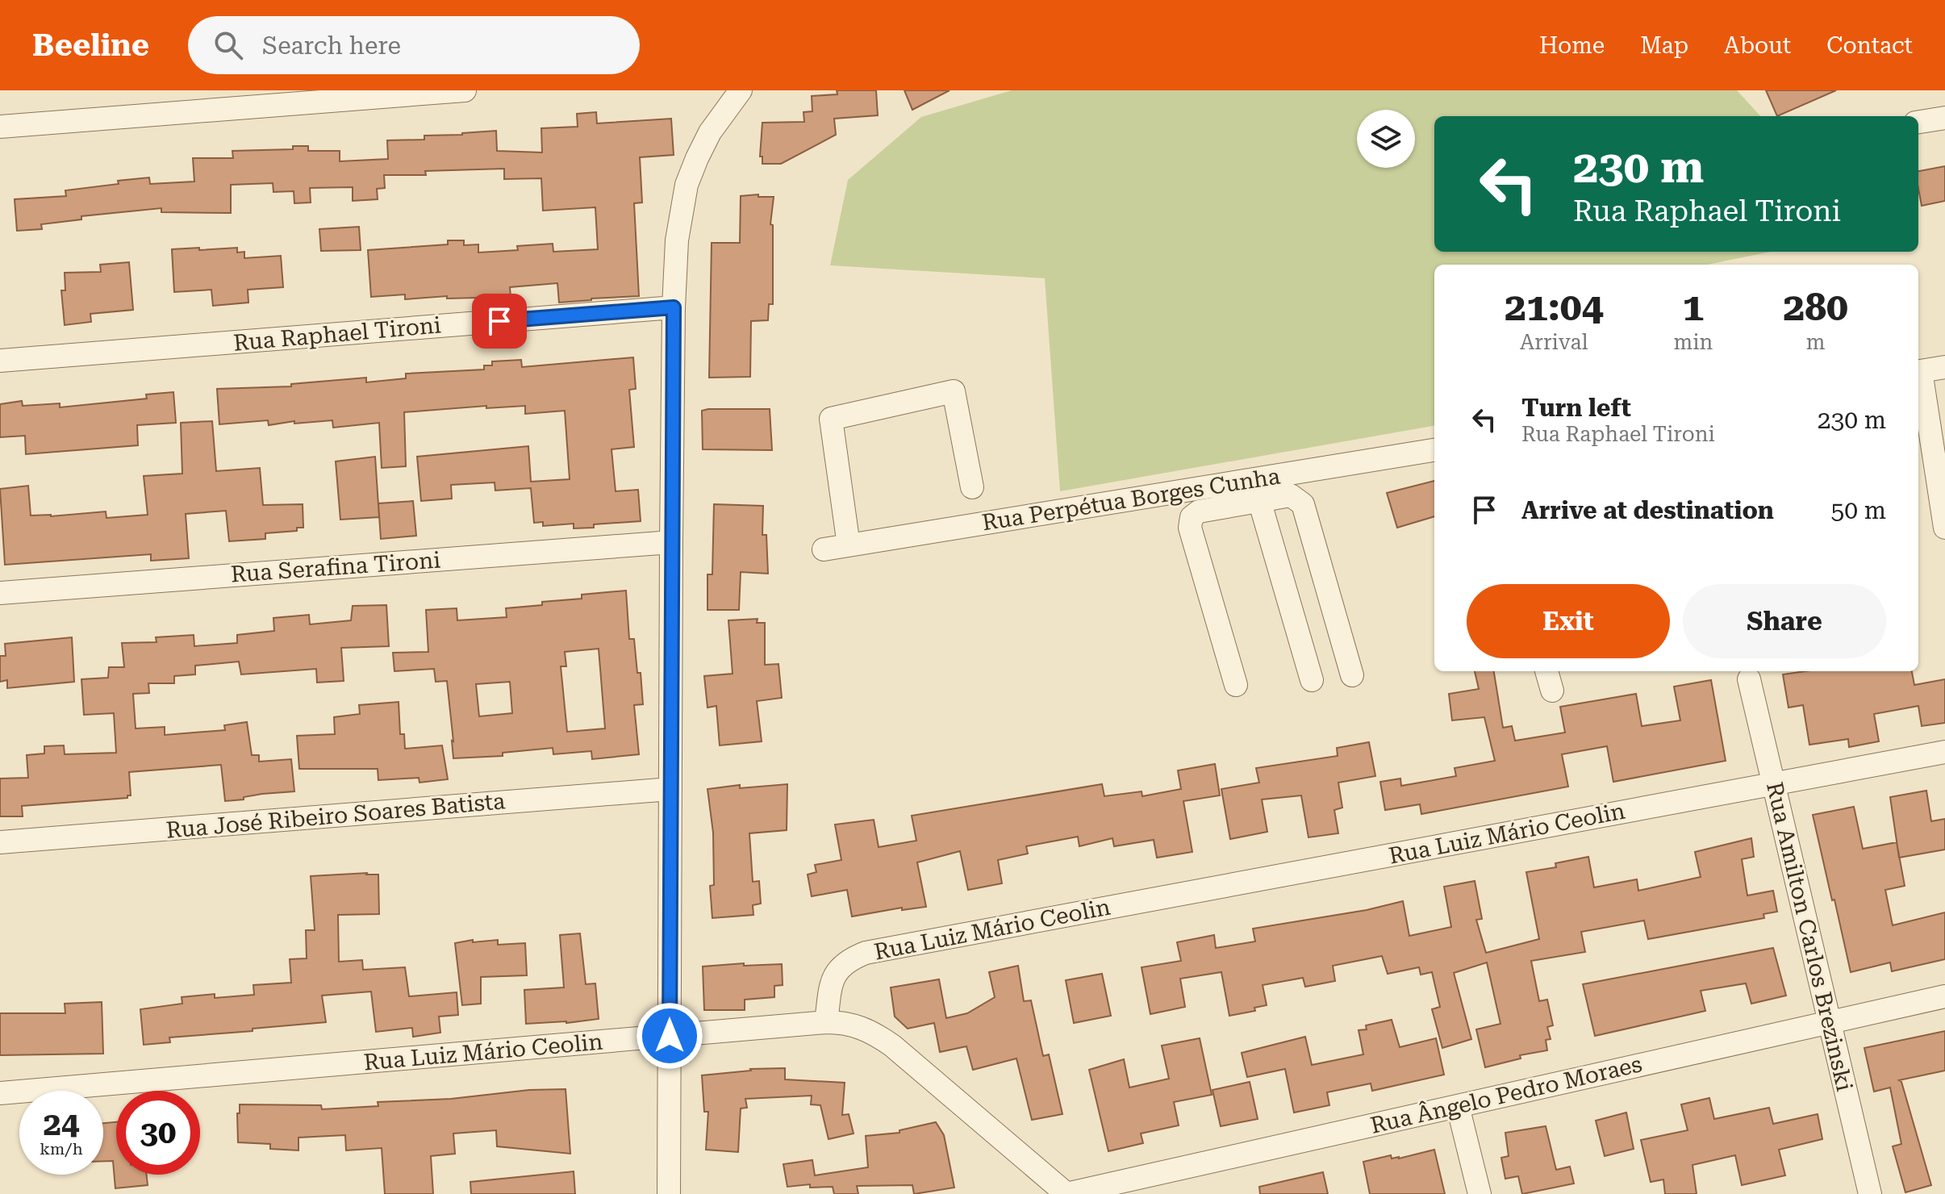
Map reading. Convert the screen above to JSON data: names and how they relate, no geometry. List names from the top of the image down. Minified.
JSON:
{"streets":{"street":["Rua Raphael Tironi","Rua Perpétua Borges Cunha","Rua Serafina Tironi","Rua José Ribeiro Soares Batista","Rua Luiz Mário Ceolin","Rua Amilton Carlos Brezinski","Rua Ângelo Pedro Moraes"]},"crossings":[["Rua Luiz Mário Ceolin","Rua Amilton Carlos Brezinski"],["Rua Amilton Carlos Brezinski","Rua Ângelo Pedro Moraes"]],"page":{"header":"Beeline","search":"Search here","nav":["Home","Map","About","Contact"],"turn":["230 m","Rua Raphael Tironi"],"eta":["21:04","Arrival","1","min","280","m"],"list":[{"name":"Turn left","note":"Rua Raphael Tironi","value":"230 m"},{"name":"Arrive at destination","value":"50 m"}],"buttons":["Exit","Share"],"speed":"24 km/h","limit":"30"}}
